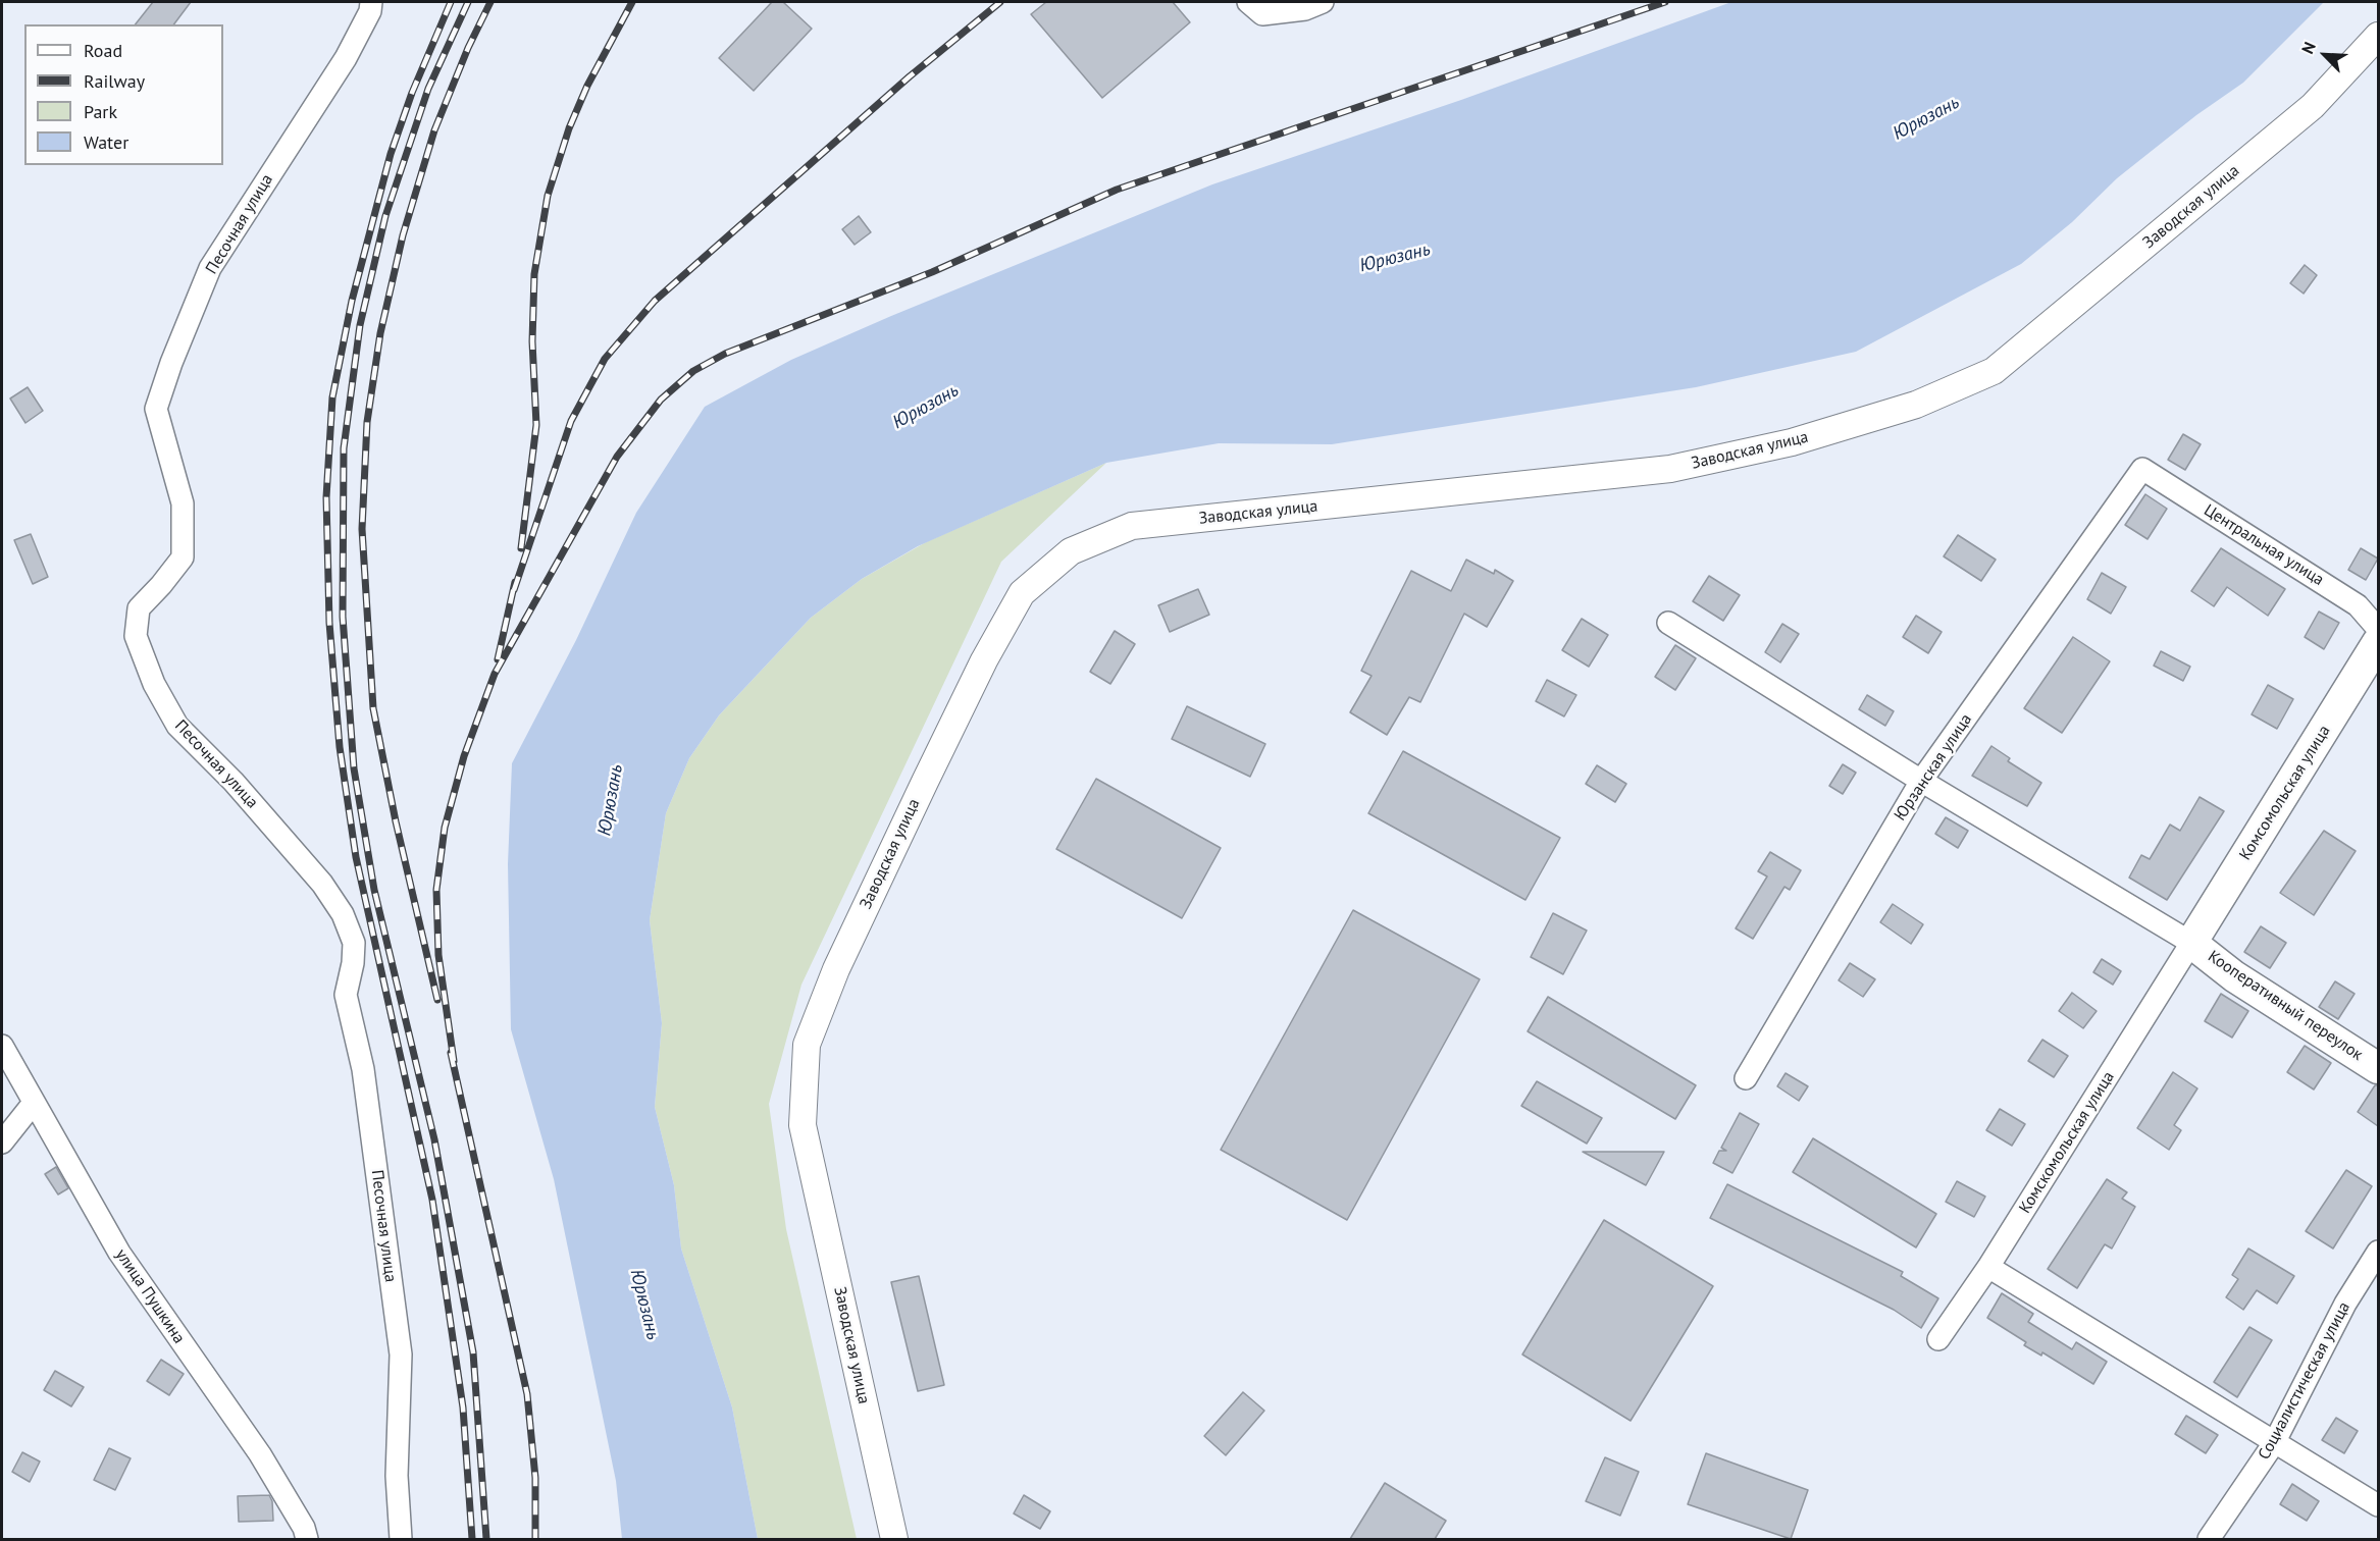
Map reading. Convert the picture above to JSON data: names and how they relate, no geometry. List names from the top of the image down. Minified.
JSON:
{"streets":{"main road":["Комсомольская улица","Кооперативный переулок"],"street":["Заводская улица","Песочная улица","Центральная улица","Юрзанская улица","Комскомольская улица","улица Пушкина","Социалистическая улица"]},"crossings":[["Центральная улица","Юрзанская улица"],["Комсомольская улица","Кооперативный переулок"],["Комсомольская улица","Комскомольская улица"],["Кооперативный переулок","Комскомольская улица"]],"water":["Юрюзань"],"legend":["Road","Railway","Park","Water"],"north":"top left"}
